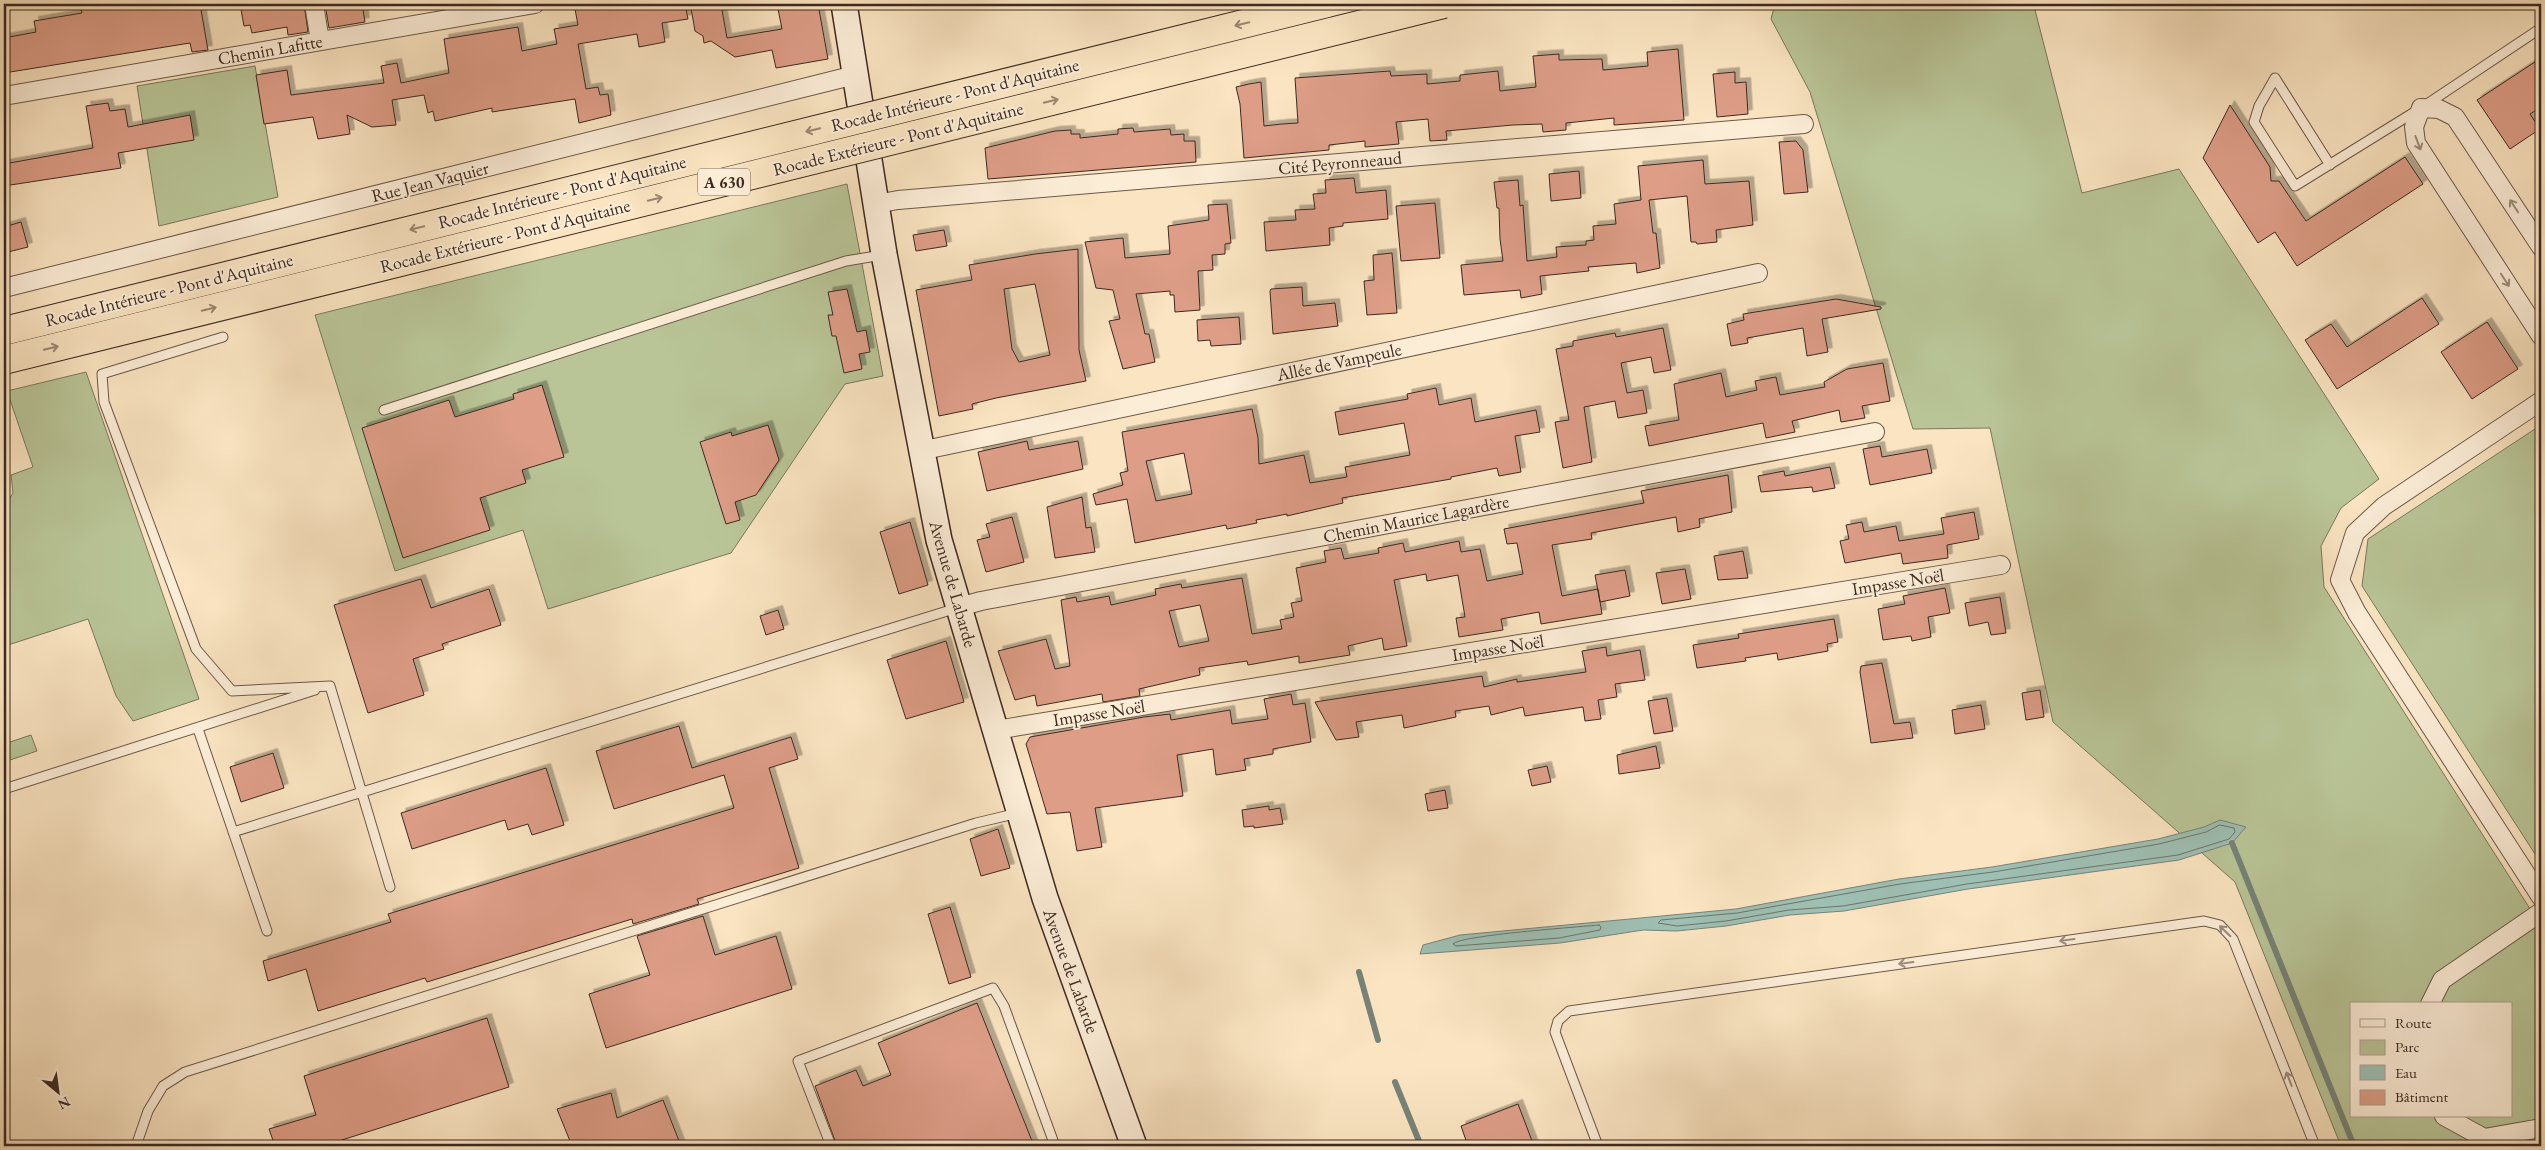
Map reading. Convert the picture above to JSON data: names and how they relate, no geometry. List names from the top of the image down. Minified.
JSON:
{"streets":{"highway":["Rocade Intérieure - Pont d'Aquitaine","Rocade Extérieure - Pont d'Aquitaine","A 630"],"main road":["Avenue de Labarde"],"street":["Chemin Lafitte","Cité Peyronneaud","Rue Jean Vaquier","Allée de Vampeule","Chemin Maurice Lagardère","Impasse Noël"]},"crossings":[["Cité Peyronneaud","Avenue de Labarde"],["Rue Jean Vaquier","Avenue de Labarde"],["Allée de Vampeule","Avenue de Labarde"],["Chemin Maurice Lagardère","Avenue de Labarde"],["Impasse Noël","Avenue de Labarde"]],"one_way":["Rocade Intérieure - Pont d'Aquitaine","Rocade Extérieure - Pont d'Aquitaine"],"legend":["Route","Parc","Eau","Bâtiment"],"north":"bottom right"}
